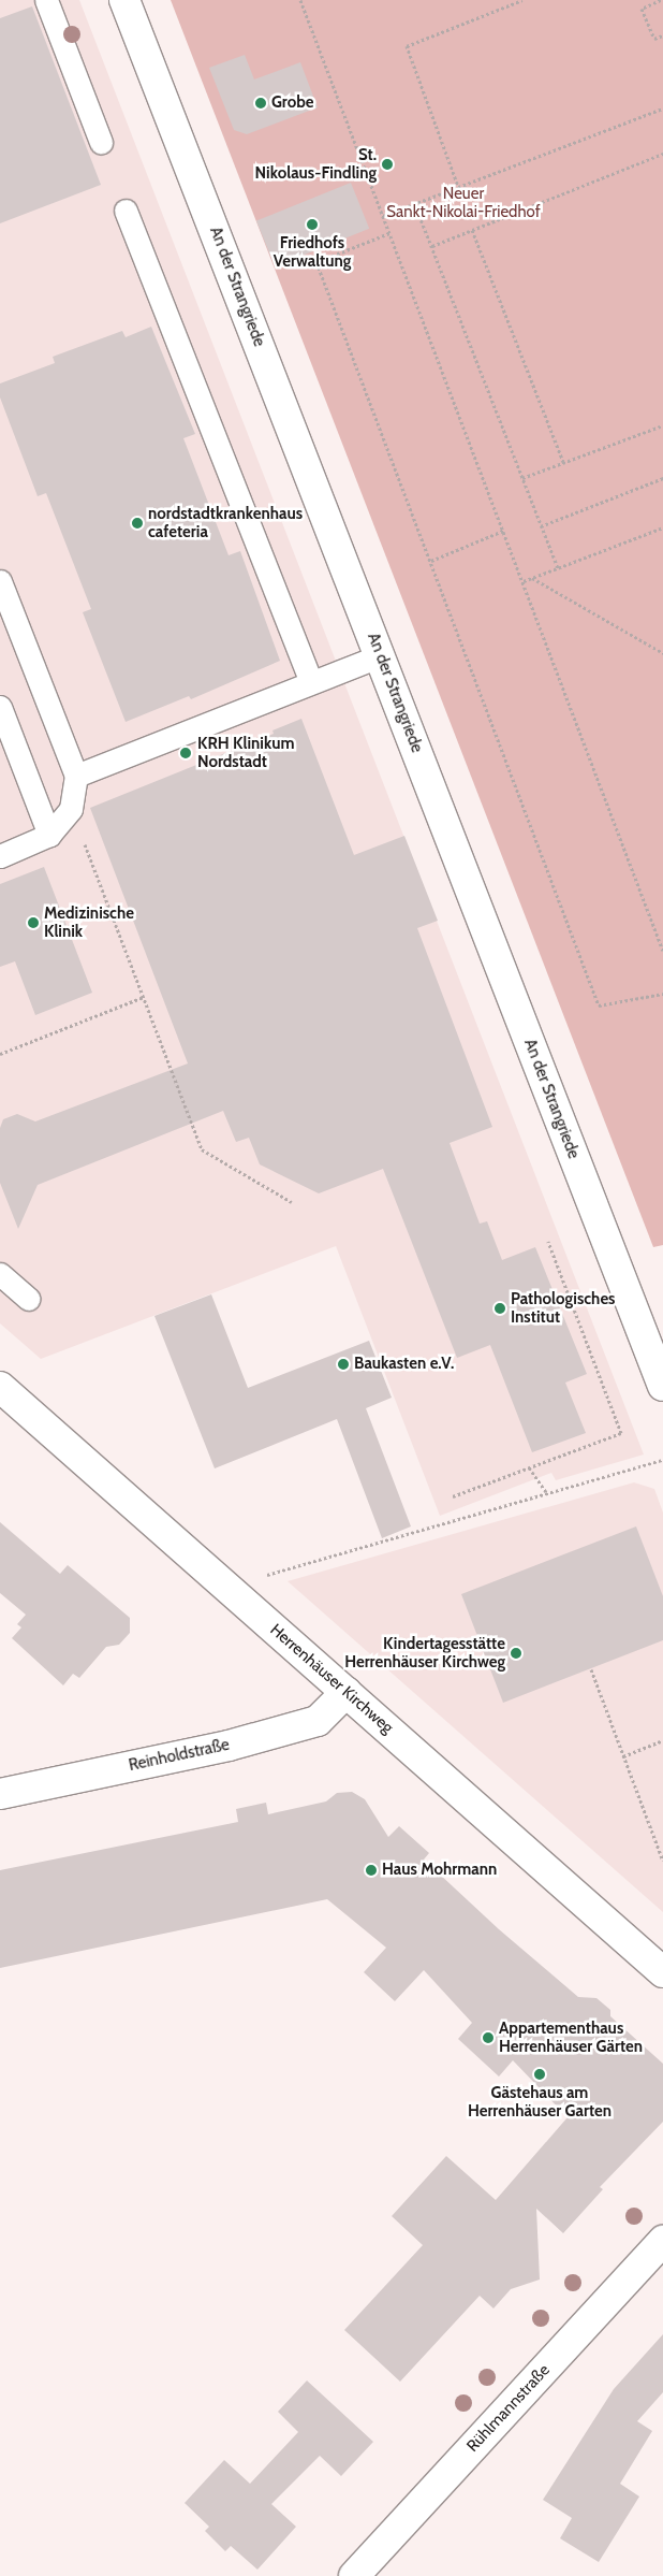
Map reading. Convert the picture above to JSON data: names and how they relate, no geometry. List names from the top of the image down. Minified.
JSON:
{"streets":{"street":["An der Strangriede","Herrenhäuser Kirchweg","Reinholdstraße","Rühlmannstraße"]},"crossings":[["Herrenhäuser Kirchweg","Reinholdstraße"]],"parks":["Neuer Sankt-Nikolai-Friedhof"],"places":["Grobe","St. Nikolaus-Findling","Friedhofs Verwaltung","nordstadtkrankenhaus cafeteria","KRH Klinikum Nordstadt","Medizinische Klinik","Pathologisches Institut","Baukasten e.V.","Kindertagesstätte Herrenhäuser Kirchweg","Haus Mohrmann","Appartementhaus Herrenhäuser Gärten","Gästehaus am Herrenhäuser Garten"]}
